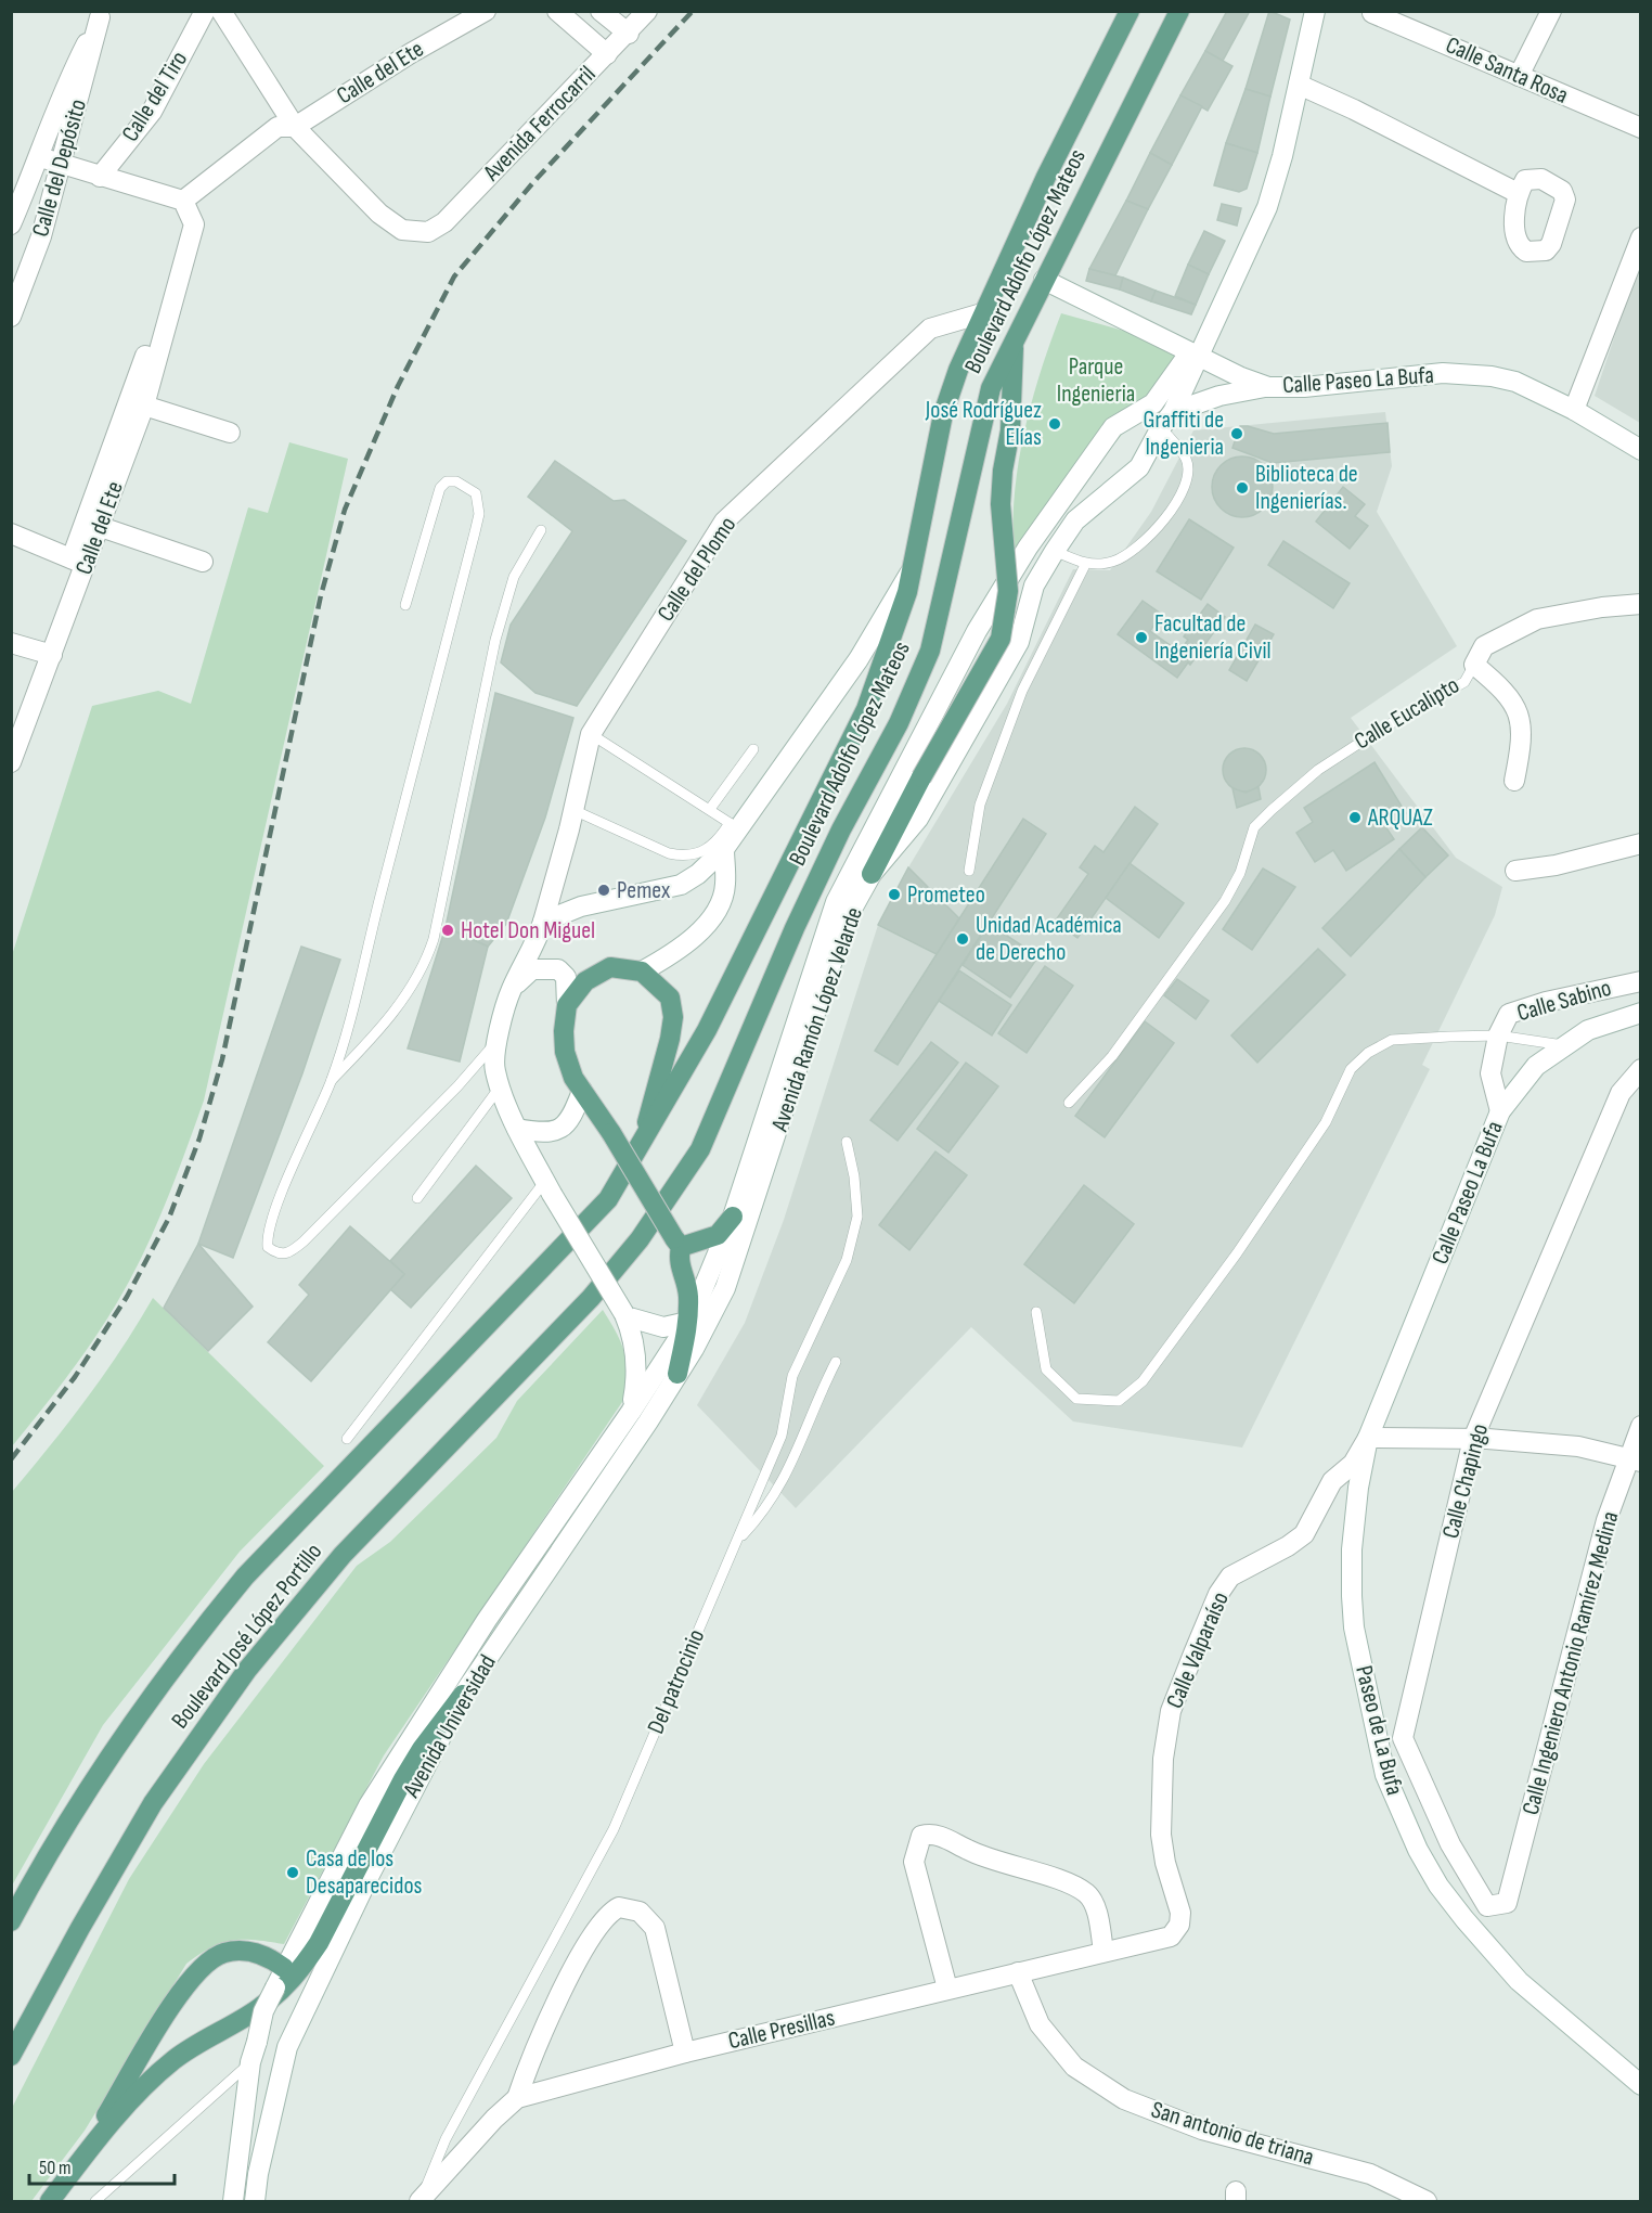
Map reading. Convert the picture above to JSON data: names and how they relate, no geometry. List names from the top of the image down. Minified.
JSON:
{"streets":{"main road":["Boulevard Adolfo López Mateos","Boulevard José López Portillo"],"street":["Calle Santa Rosa","Calle del Ete","Calle del Tiro","Avenida Ferrocarril","Calle del Depósito","Calle Paseo La Bufa","Calle del Plomo","Calle Eucalipto","Calle Sabino","Avenida Ramón López Velarde","Calle Chapingo","Calle Valparaíso","Calle Ingeniero Antonio Ramírez Medina","Avenida Universidad","Paseo de La Bufa","Calle Presillas","San antonio de triana"],"lane":["Del patrocinio"]},"crossings":[["Calle del Ete","Avenida Ferrocarril"],["Boulevard Adolfo López Mateos","Calle Paseo La Bufa"],["Boulevard Adolfo López Mateos","Calle del Plomo"],["Boulevard Adolfo López Mateos","Boulevard José López Portillo"],["Calle Paseo La Bufa","Calle Sabino"],["Calle Paseo La Bufa","Avenida Ramón López Velarde"],["Calle Paseo La Bufa","Calle Valparaíso"],["Calle Paseo La Bufa","Paseo de La Bufa"],["Avenida Ramón López Velarde","Avenida Universidad"],["Calle Chapingo","Calle Ingeniero Antonio Ramírez Medina"],["Calle Valparaíso","Paseo de La Bufa"],["Calle Valparaíso","Calle Presillas"],["Del patrocinio","Calle Presillas"],["Calle Presillas","San antonio de triana"]],"parks":["Parque Ingenieria"],"places":["José Rodríguez Elías","Graffiti de Ingenieria","Biblioteca de Ingenierías.","Facultad de Ingeniería Civil","ARQUAZ","Pemex","Prometeo","Hotel Don Miguel","Unidad Académica de Derecho","Casa de los Desaparecidos"],"scale_bar":"50 m"}
